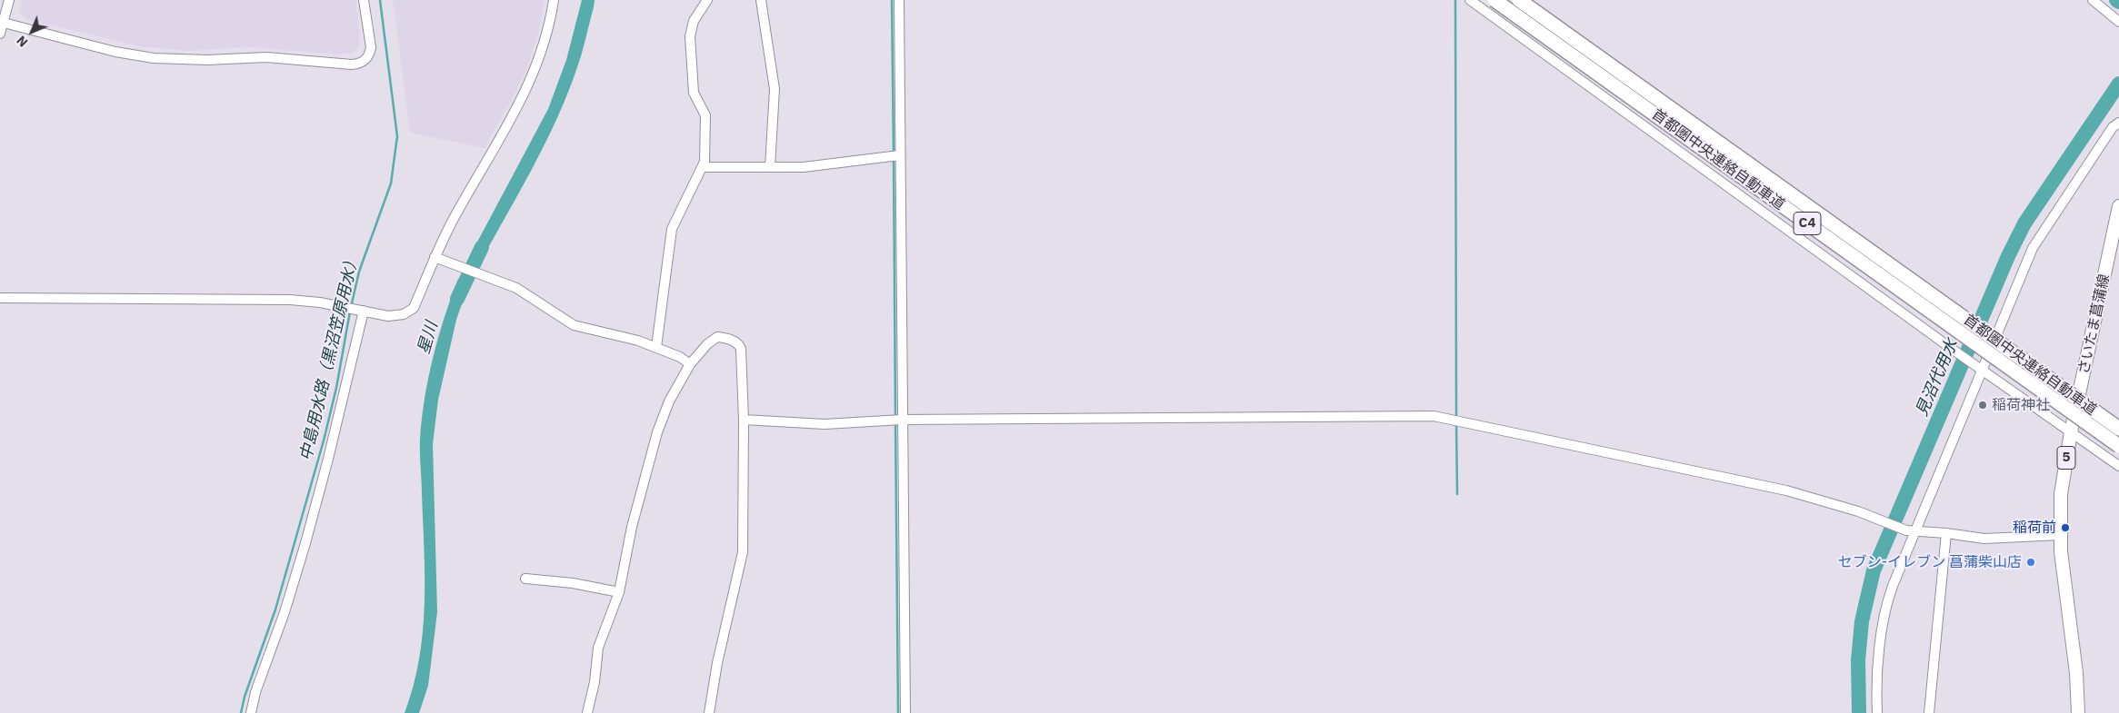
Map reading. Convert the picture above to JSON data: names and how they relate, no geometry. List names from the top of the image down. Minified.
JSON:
{"streets":{"highway":["首都圏中央連絡自動車道","C4"],"main road":["さいたま菖蒲線","5"]},"water":["星川","中島用水路（黒沼笠原用水）","見沼代用水"],"places":["稲荷神社","稲荷前","セブン-イレブン 菖蒲柴山店"],"north":"bottom left"}
